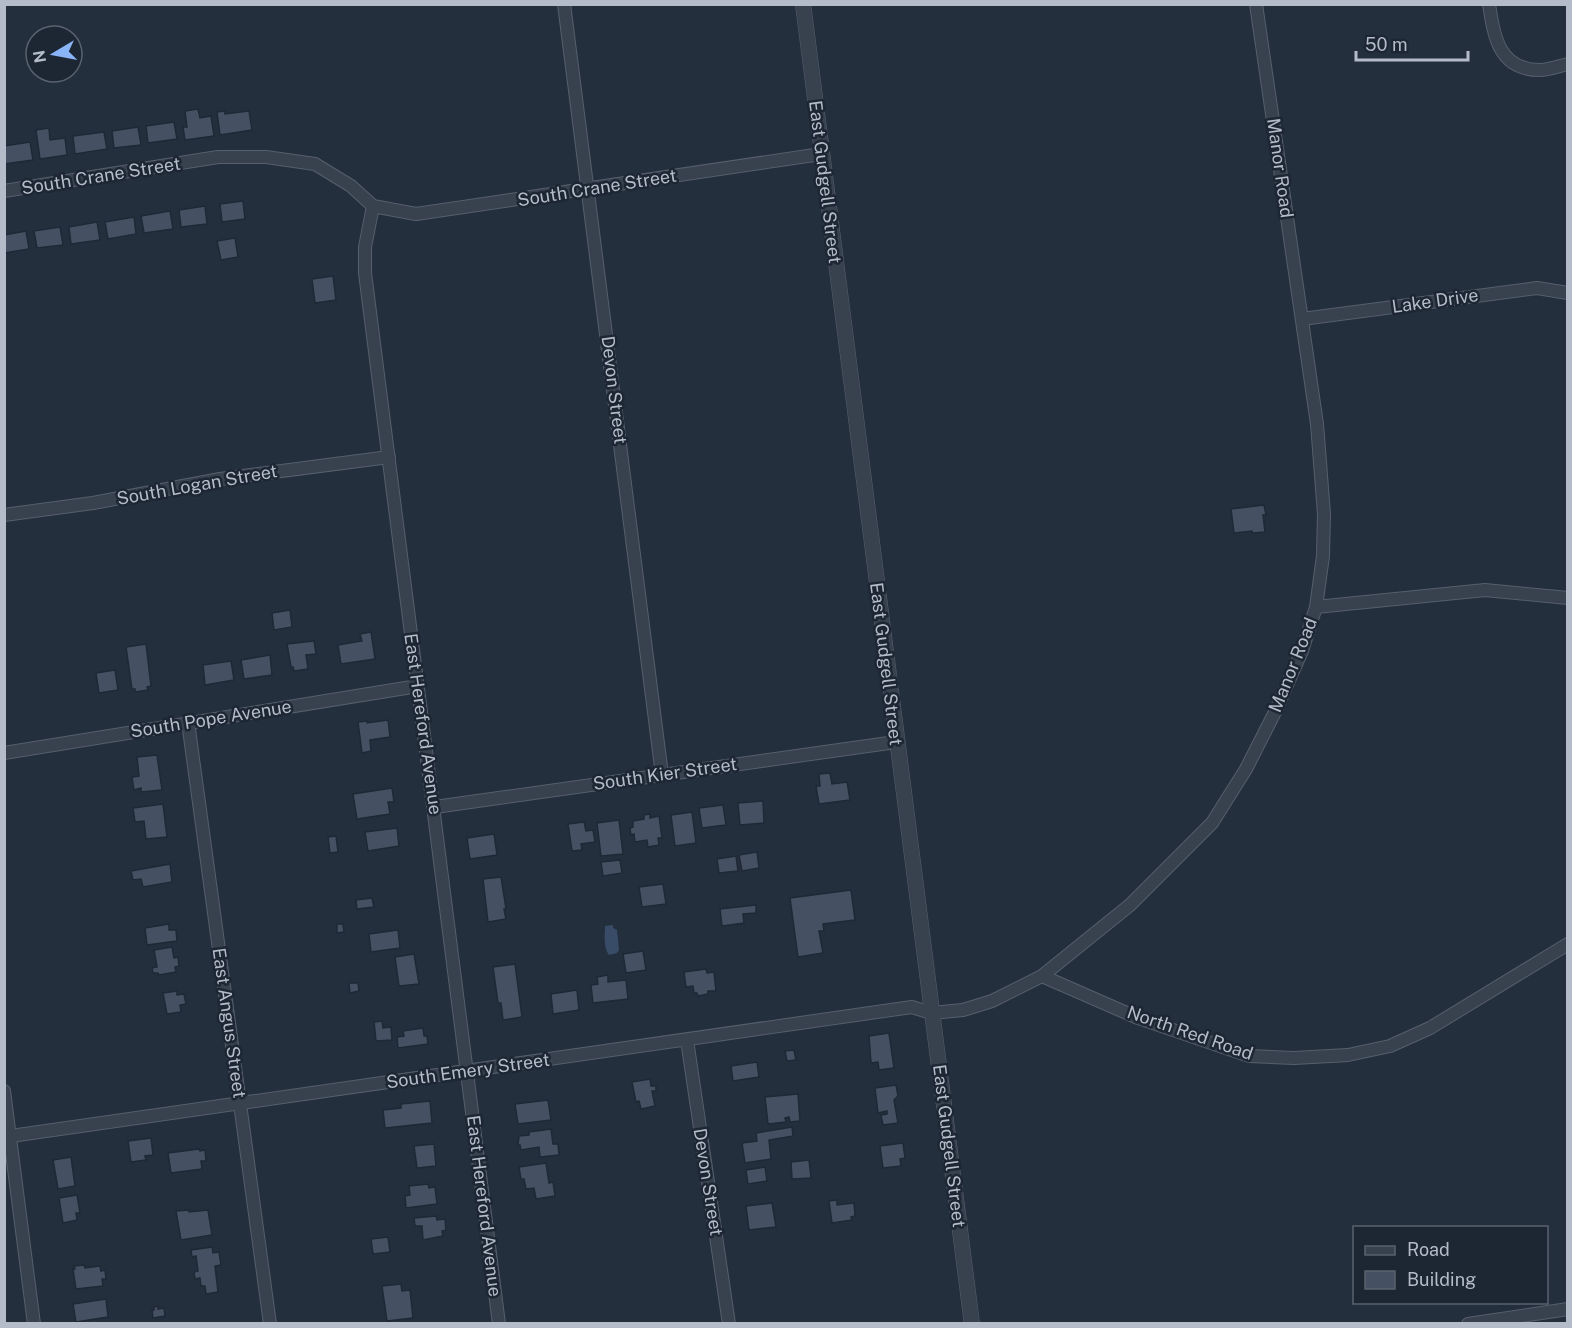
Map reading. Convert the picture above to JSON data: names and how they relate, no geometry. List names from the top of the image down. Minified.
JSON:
{"streets":{"street":["Manor Road","South Crane Street","East Gudgell Street","Lake Drive","Devon Street","South Logan Street","South Pope Avenue","East Hereford Avenue","South Kier Street","East Angus Street","North Red Road","South Emery Street"]},"crossings":[["Manor Road","East Gudgell Street"],["Manor Road","Lake Drive"],["Manor Road","North Red Road"],["Manor Road","South Emery Street"],["South Crane Street","East Gudgell Street"],["South Crane Street","Devon Street"],["South Crane Street","East Hereford Avenue"],["East Gudgell Street","South Kier Street"],["East Gudgell Street","South Emery Street"],["Devon Street","South Kier Street"],["Devon Street","South Emery Street"],["South Logan Street","East Hereford Avenue"],["South Pope Avenue","East Hereford Avenue"],["South Pope Avenue","East Angus Street"],["East Hereford Avenue","South Kier Street"],["East Hereford Avenue","South Emery Street"],["East Angus Street","South Emery Street"]],"legend":["Road","Building"],"scale_bar":"50 m","north":"left"}
